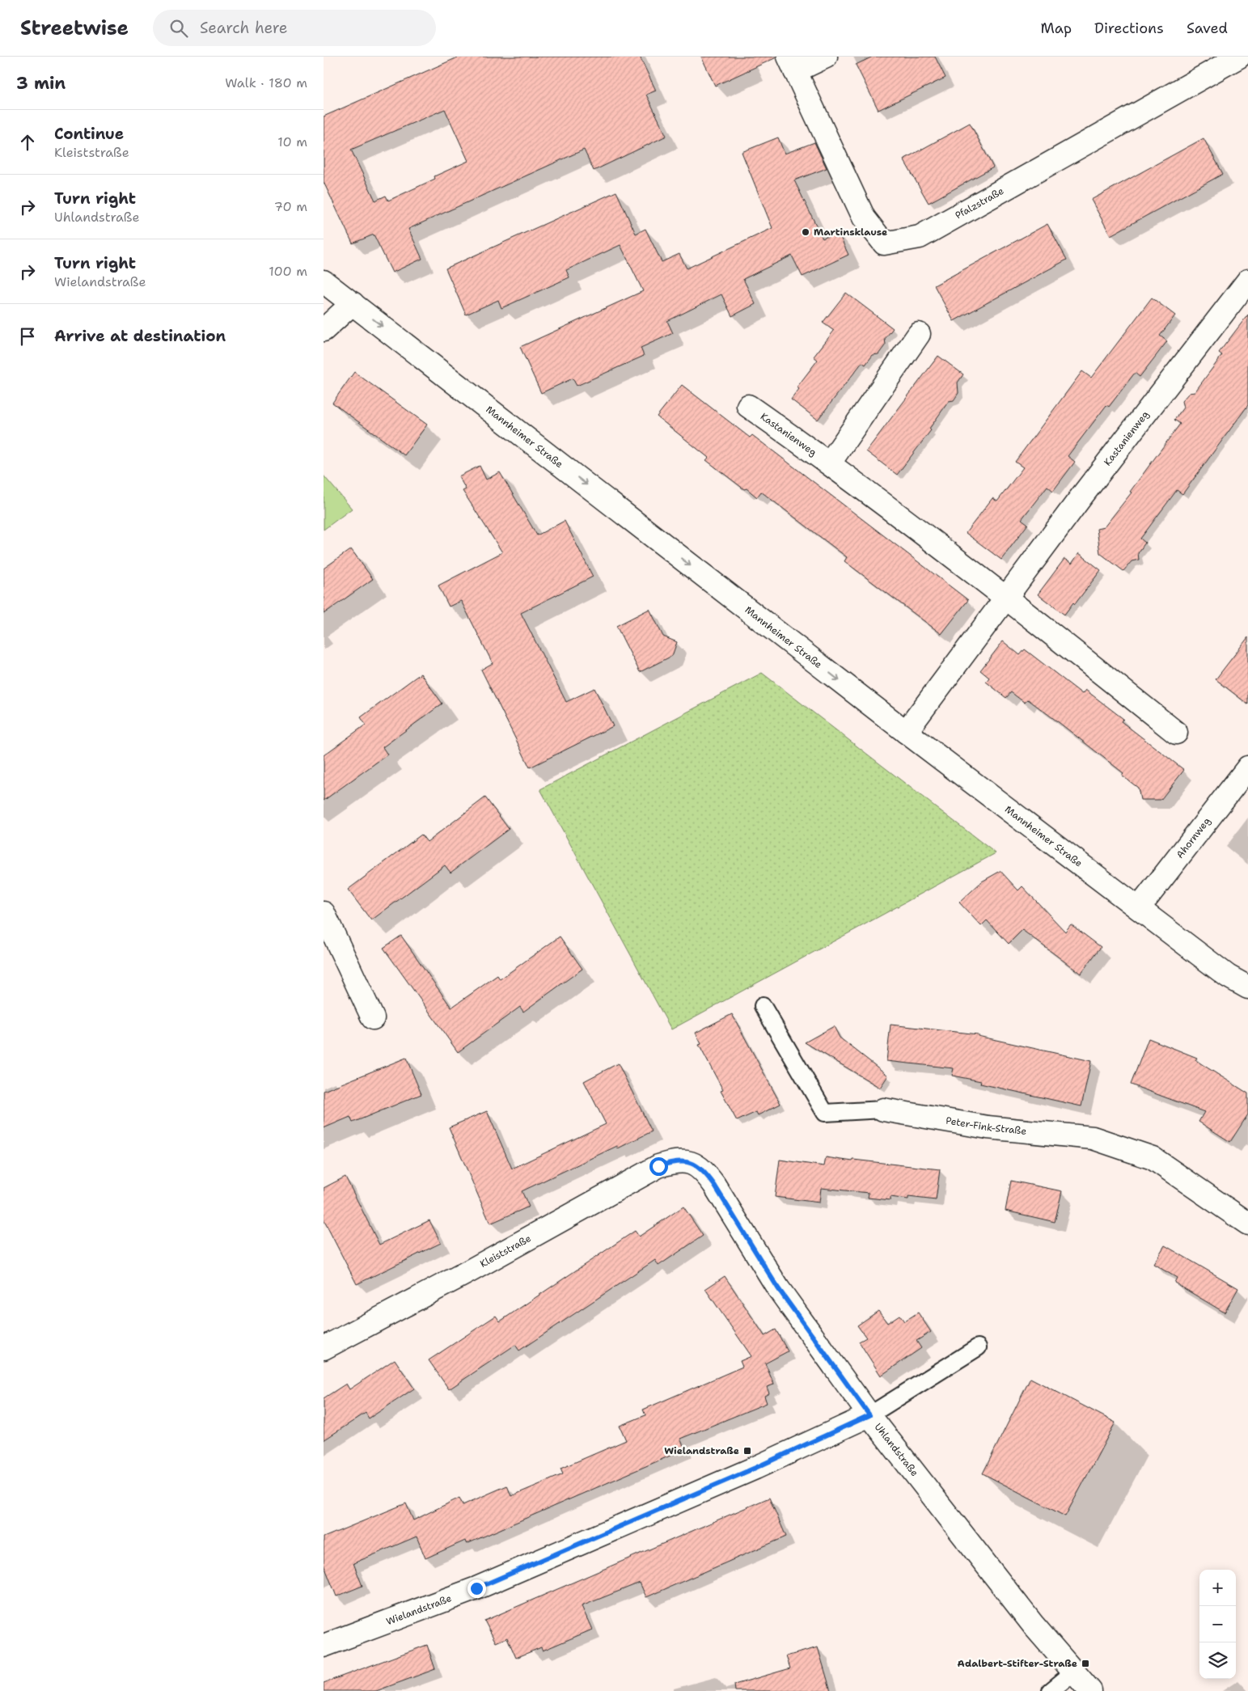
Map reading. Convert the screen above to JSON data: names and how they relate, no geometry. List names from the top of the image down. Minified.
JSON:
{"streets":{"street":["Pfalzstraße","Kastanienweg","Mannheimer Straße","Ahornweg","Peter-Fink-Straße","Kleiststraße","Uhlandstraße","Wielandstraße"]},"crossings":[["Kastanienweg","Mannheimer Straße"],["Mannheimer Straße","Ahornweg"],["Kleiststraße","Uhlandstraße"],["Uhlandstraße","Wielandstraße"]],"one_way":["Mannheimer Straße"],"places":{"other":["Martinsklause"],"transit":["Wielandstraße","Adalbert-Stifter-Straße"]},"page":{"header":"Streetwise","search":"Search here","nav":["Map","Directions","Saved"],"heading":["3 min","Walk · 180 m"],"list":[["Continue","Kleiststraße","10 m"],["Turn right","Uhlandstraße","70 m"],["Turn right","Wielandstraße","100 m"],"Arrive at destination"],"map_buttons":["+","−"]}}
